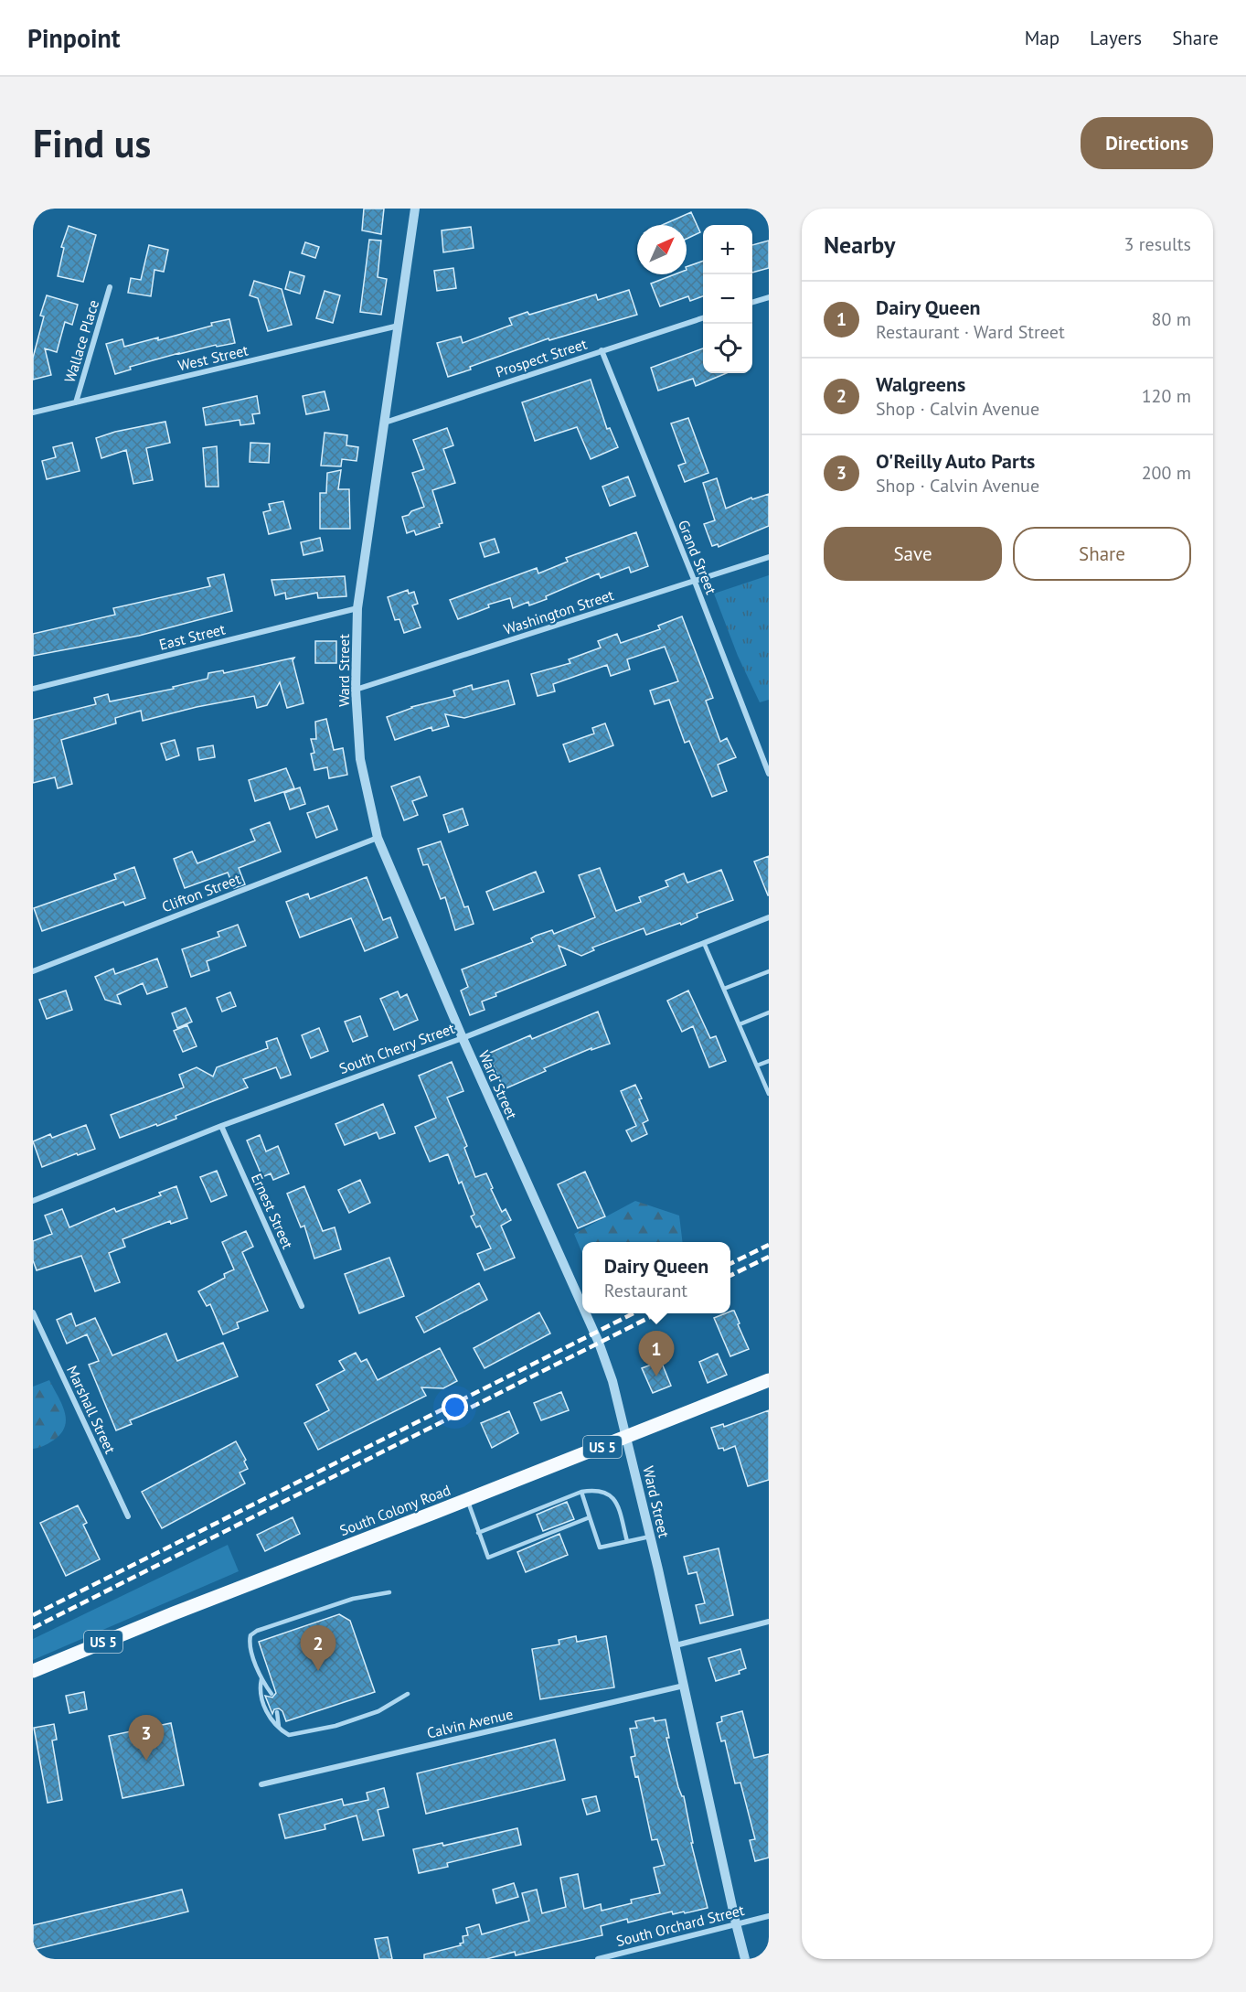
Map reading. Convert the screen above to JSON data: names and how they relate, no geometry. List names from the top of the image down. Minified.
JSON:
{"streets":{"main road":["US 5","South Colony Road"],"street":["Wallace Place","West Street","Prospect Street","Grand Street","Washington Street","East Street","Ward Street","Clifton Street","South Cherry Street","Ernest Street","Marshall Street","Calvin Avenue","South Orchard Street"]},"crossings":[["Wallace Place","West Street"],["West Street","Ward Street"],["Prospect Street","Grand Street"],["Prospect Street","Ward Street"],["Grand Street","Washington Street"],["Washington Street","Ward Street"],["East Street","Ward Street"],["Ward Street","Clifton Street"],["Ward Street","South Cherry Street"],["Ward Street","South Colony Road"],["Ward Street","Calvin Avenue"],["Ward Street","South Orchard Street"],["South Cherry Street","Ernest Street"]],"north":"top right","page":{"header":"Pinpoint","nav":["Map","Layers","Share"],"buttons":["Directions",["Save","Share"]],"title":"Find us","heading":["Nearby","3 results"],"map_buttons":["+","−"],"list":[{"mark":"1","name":"Dairy Queen","note":"Restaurant · Ward Street","value":"80 m"},{"mark":"2","name":"Walgreens","note":"Shop · Calvin Avenue","value":"120 m"},{"mark":"3","name":"O'Reilly Auto Parts","note":"Shop · Calvin Avenue","value":"200 m"}],"popup":["Dairy Queen","Restaurant"],"pins":["1","2","3"]}}
